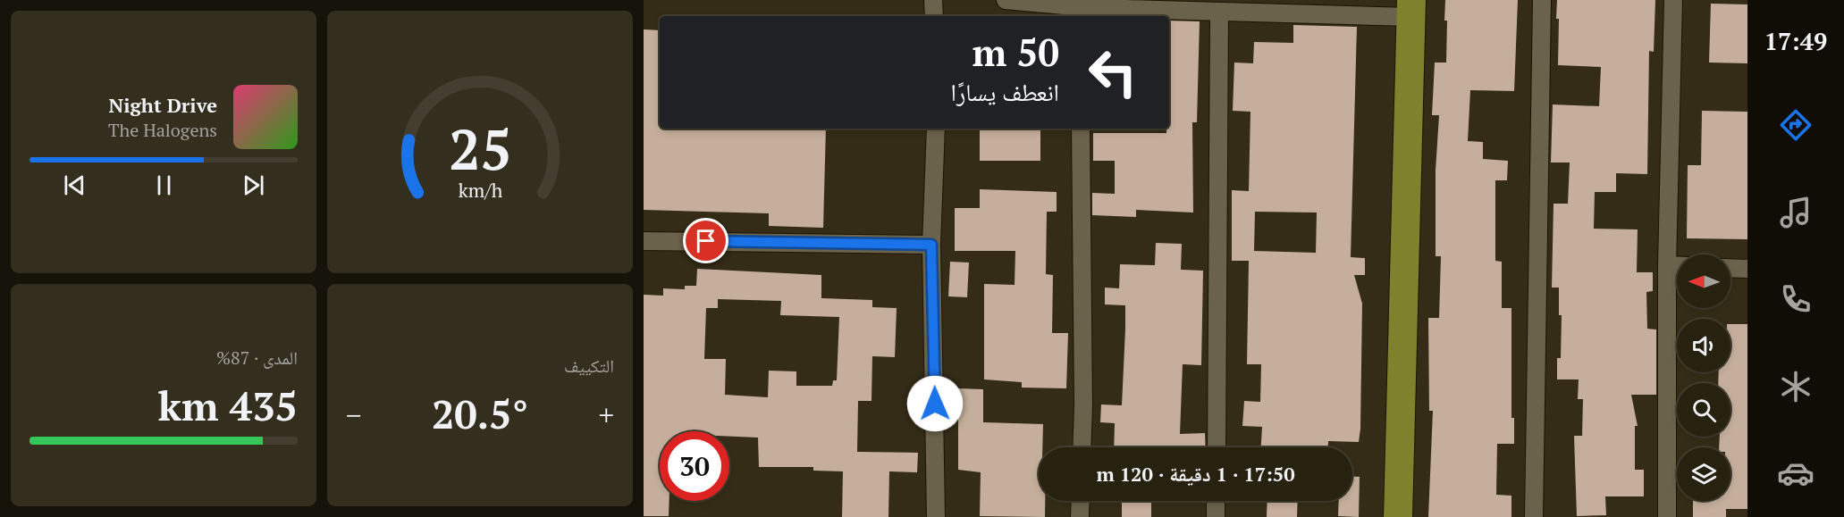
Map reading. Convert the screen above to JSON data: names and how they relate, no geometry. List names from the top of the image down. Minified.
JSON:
{"north":"left","page":{"tabs":"17:49","turn":["50 m","انعطف يسارًا"],"song":["Night Drive","The Halogens"],"tile":["التكييف",["المدى · 87%","435 km"]],"heat":["−","20.5°","+"],"limit":"30","trip":"17:50 · 1 دقيقة · 120 m","gauge":["25","km/h"]}}
